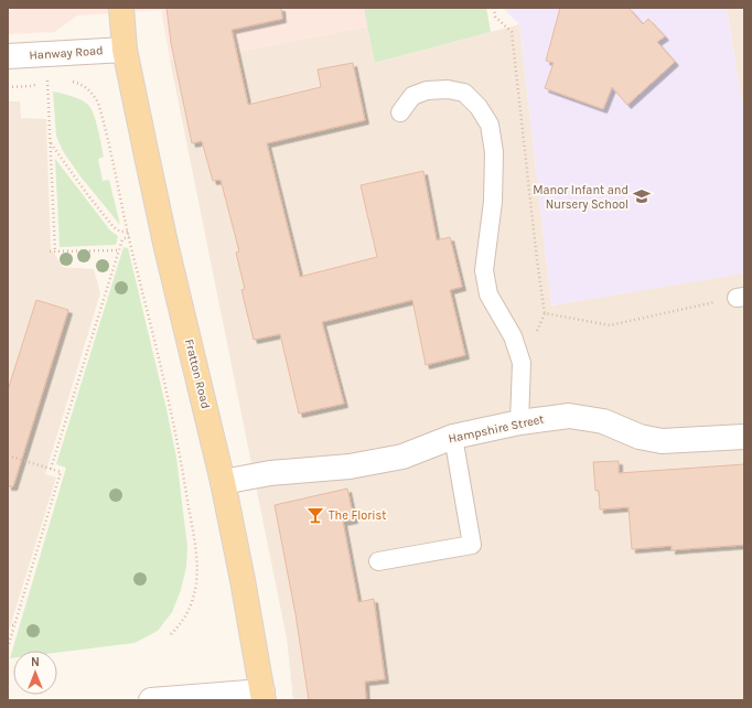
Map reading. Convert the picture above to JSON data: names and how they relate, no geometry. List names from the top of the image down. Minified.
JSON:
{"streets":{"main road":["Fratton Road"],"street":["Hanway Road","Hampshire Street"]},"crossings":[["Hanway Road","Fratton Road"],["Fratton Road","Hampshire Street"]],"places":{"school or university":["Manor Infant and Nursery School"],"bar":["The Florist"]},"north":"top"}
